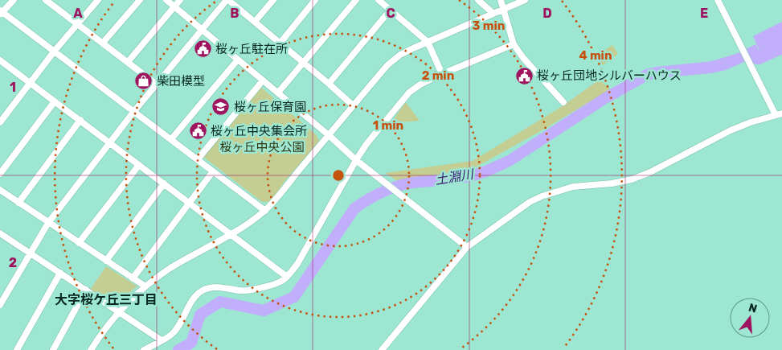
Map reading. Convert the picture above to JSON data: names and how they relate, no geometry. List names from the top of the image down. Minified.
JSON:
{"districts":["大字桜ケ丘三丁目"],"water":["土淵川"],"parks":["桜ヶ丘中央公園"],"places":{"public building":["桜ヶ丘駐在所","桜ヶ丘団地シルバーハウス","桜ヶ丘中央集会所"],"shop":["柴田模型"],"school or university":["桜ヶ丘保育園"]},"north":"top","grid":{"columns":["A","B","C","D","E"],"rows":["1","2"]},"rings":["3 min","4 min","2 min","1 min"]}
